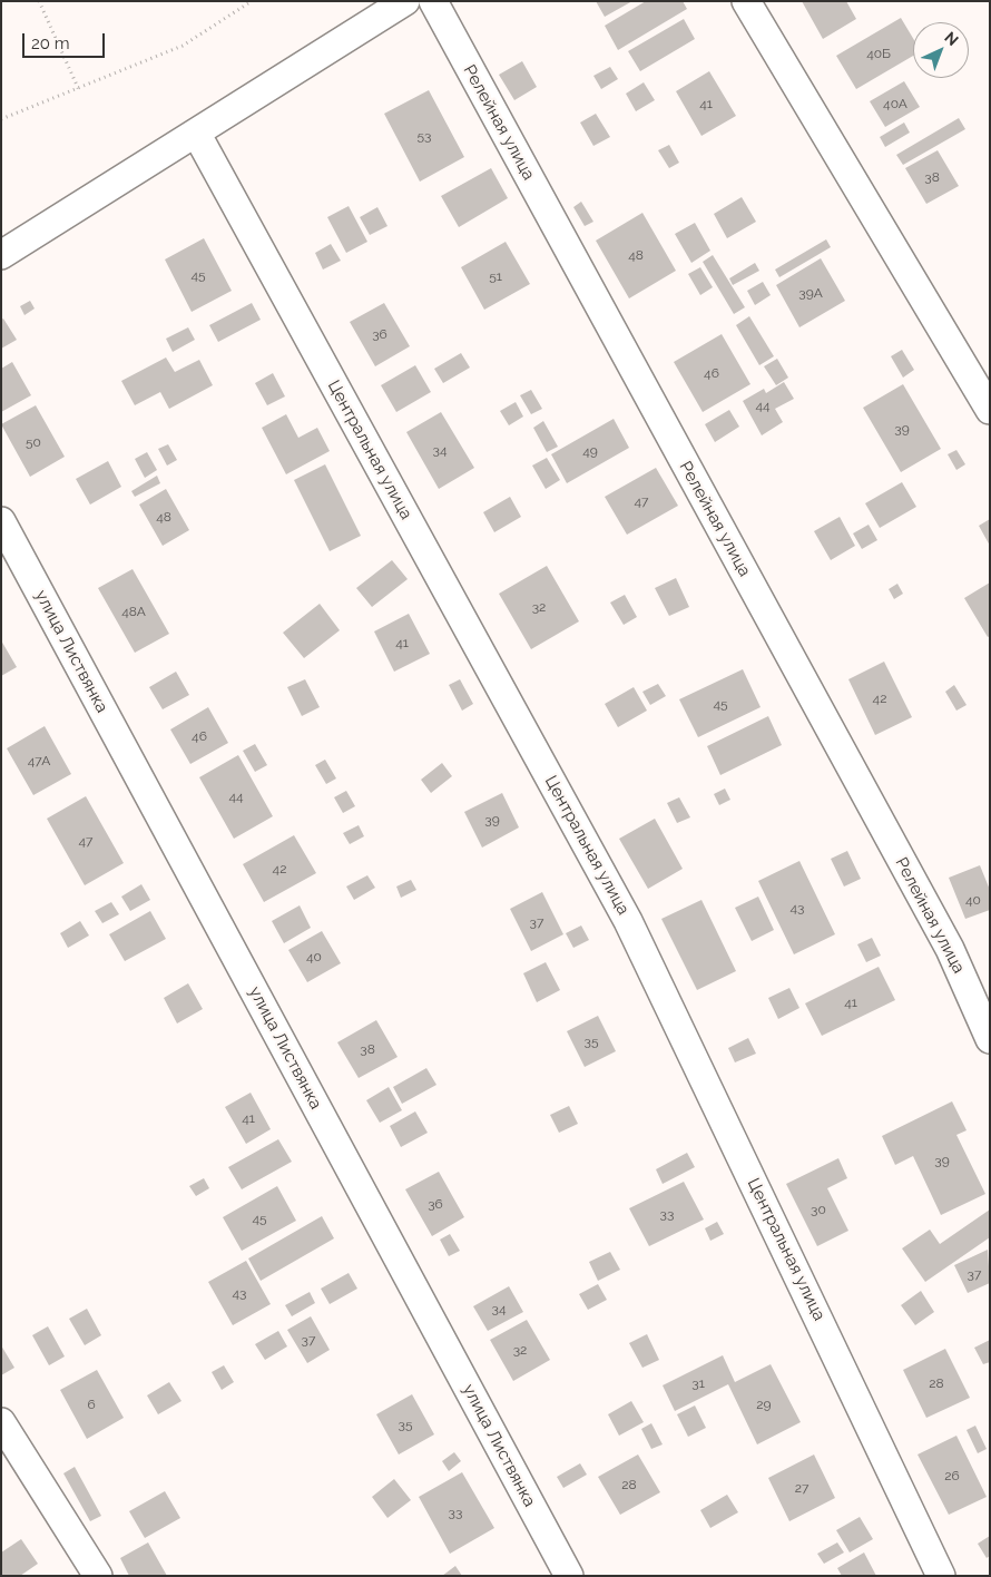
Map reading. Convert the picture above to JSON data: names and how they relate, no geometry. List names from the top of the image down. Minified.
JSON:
{"streets":{"street":["Релейная улица","Центральная улица","улица Листвянка"]},"house_numbers":["40Б","41","40А","53","38","48","45","51","39А","36","46","44","39","50","34","49","47","48","32","48А","41","42","45","46","47А","44","39","47","42","40","43","37","40","41","35","38","41","39","36","30","33","45","37","43","34","37","32","31","28","6","29","35","26","28","27","33"],"scale_bar":"20 m","north":"top right"}
